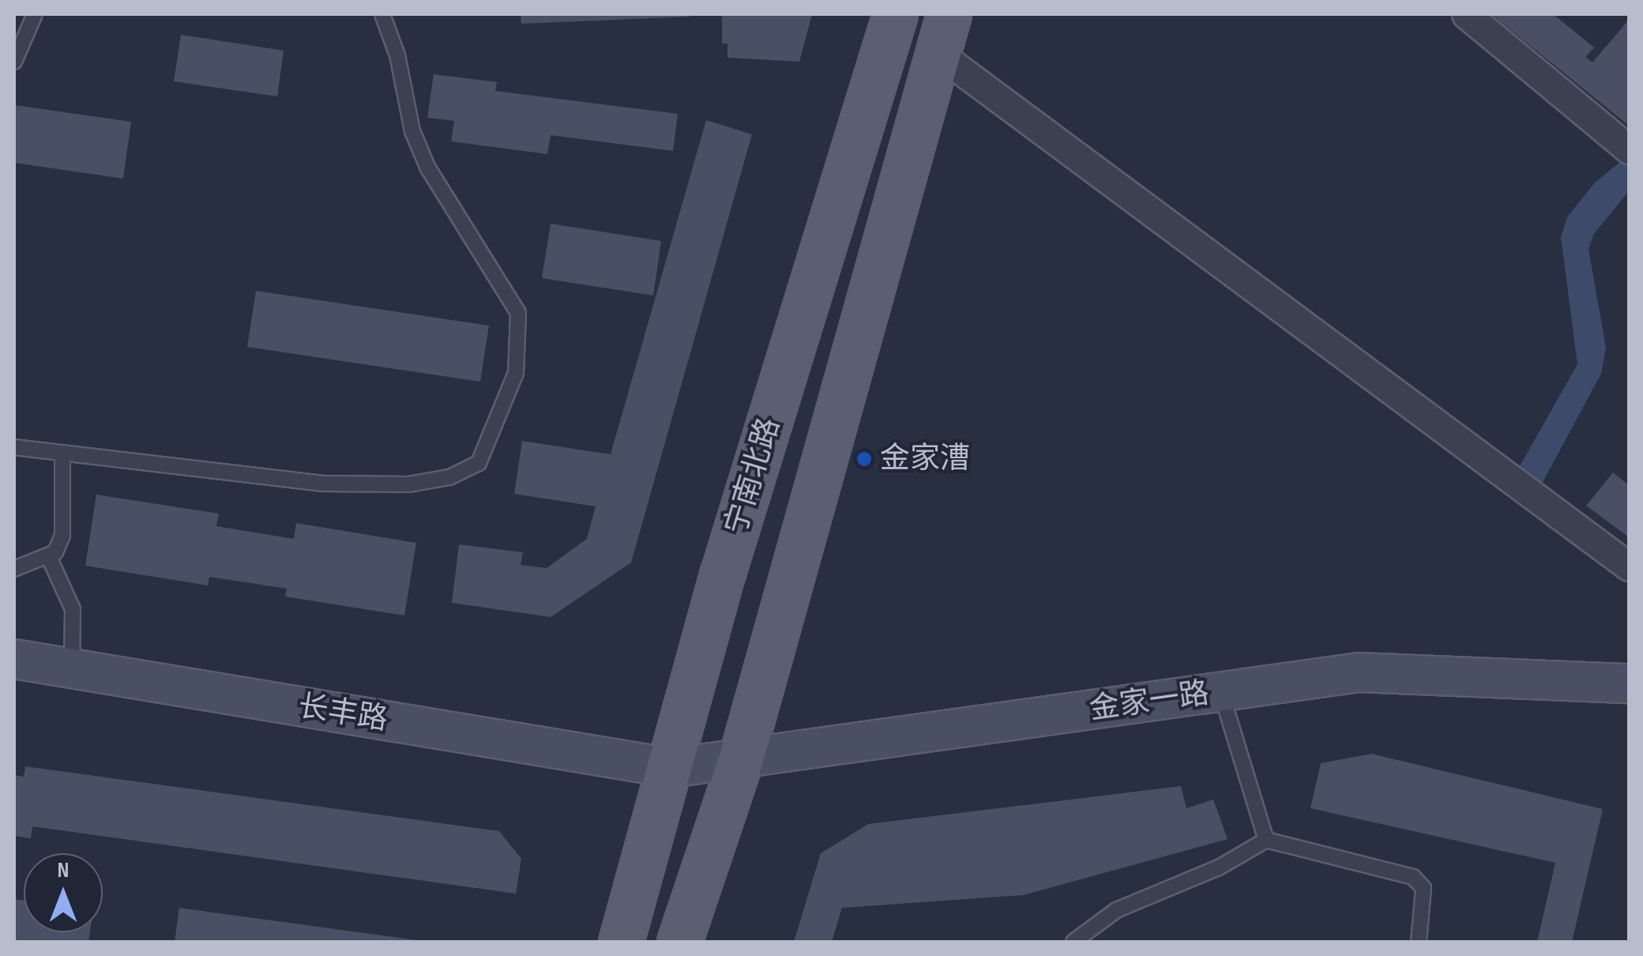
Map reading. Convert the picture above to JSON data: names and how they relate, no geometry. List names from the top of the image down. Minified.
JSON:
{"streets":{"main road":["宁南北路"],"street":["金家一路","长丰路"]},"crossings":[["宁南北路","金家一路"],["宁南北路","长丰路"],["金家一路","长丰路"]],"places":["金家漕"],"north":"top"}
